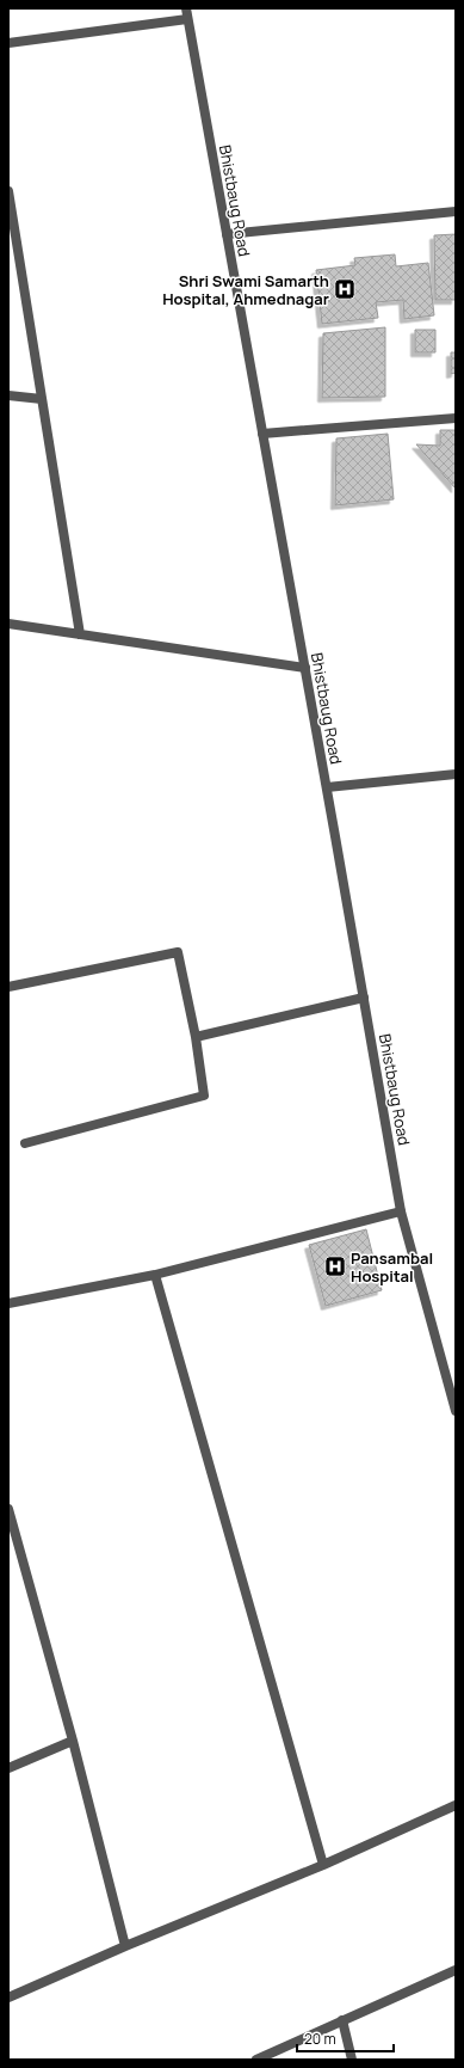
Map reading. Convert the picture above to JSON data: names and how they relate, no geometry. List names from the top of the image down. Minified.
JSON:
{"streets":{"street":["Bhistbaug Road"]},"places":{"hospital":["Shri Swami Samarth Hospital, Ahmednagar","Pansambal Hospital"]},"scale_bar":"20 m"}
